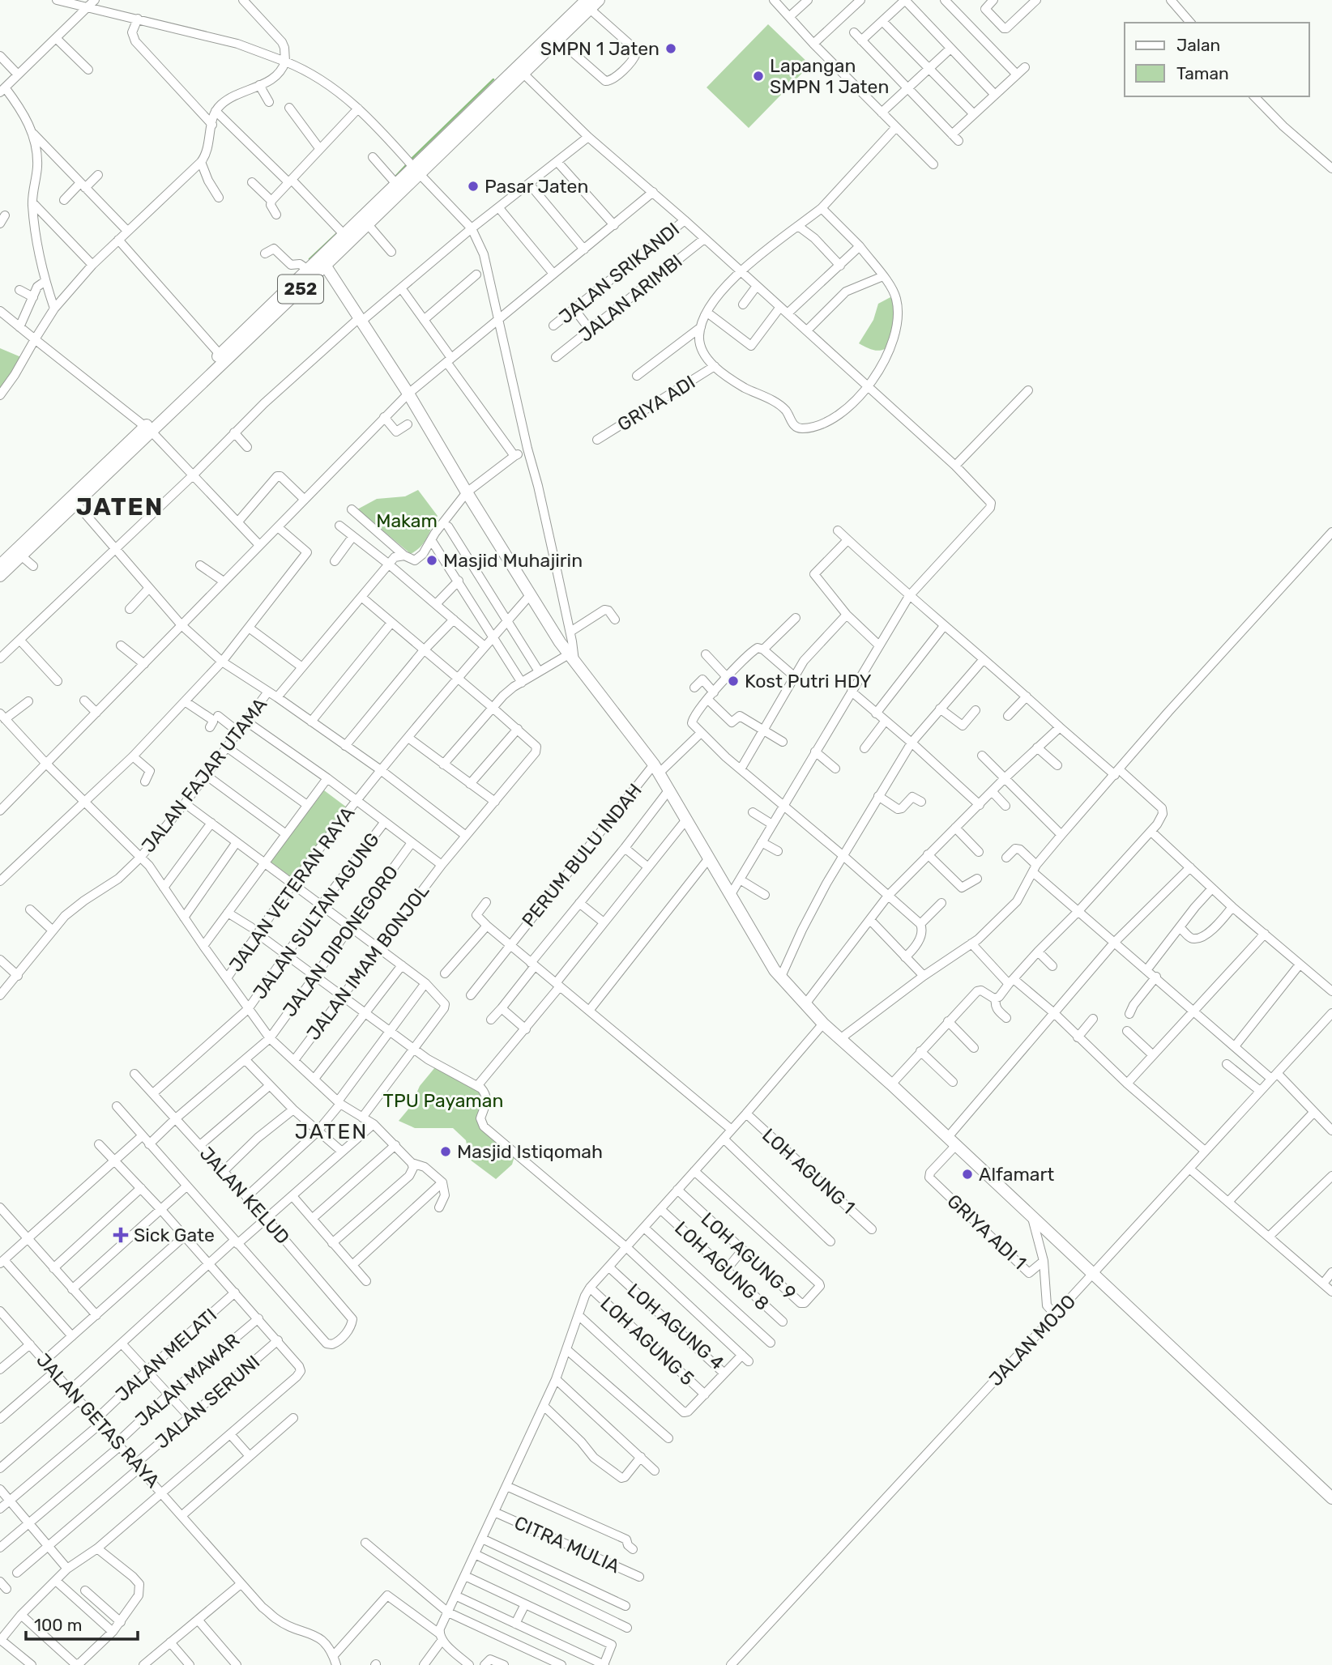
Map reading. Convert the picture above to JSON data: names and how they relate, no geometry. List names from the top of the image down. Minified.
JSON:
{"streets":{"main road":["252"],"street":["JALAN SRIKANDI","JALAN ARIMBI","GRIYA ADI","JALAN FAJAR UTAMA","PERUM BULU INDAH","JALAN VETERAN RAYA","JALAN SULTAN AGUNG","JALAN DIPONEGORO","JALAN IMAM BONJOL","LOH AGUNG 1","JALAN KELUD","GRIYA ADI 1","LOH AGUNG 9","LOH AGUNG 8","LOH AGUNG 4","JALAN MOJO","LOH AGUNG 5","JALAN MELATI","JALAN MAWAR","JALAN SERUNI","JALAN GETAS RAYA","CITRA MULIA"]},"crossings":[["JALAN SULTAN AGUNG","JALAN KELUD"],["JALAN DIPONEGORO","JALAN KELUD"],["JALAN MELATI","JALAN GETAS RAYA"],["JALAN MAWAR","JALAN GETAS RAYA"],["JALAN SERUNI","JALAN GETAS RAYA"]],"districts":["JATEN","JATEN"],"parks":["Makam","TPU Payaman"],"places":{"other":["SMPN 1 Jaten","Lapangan SMPN 1 Jaten","Pasar Jaten","Masjid Muhajirin","Kost Putri HDY","Masjid Istiqomah","Alfamart"],"health":["Sick Gate"]},"legend":["Jalan","Taman"],"scale_bar":"100 m"}
